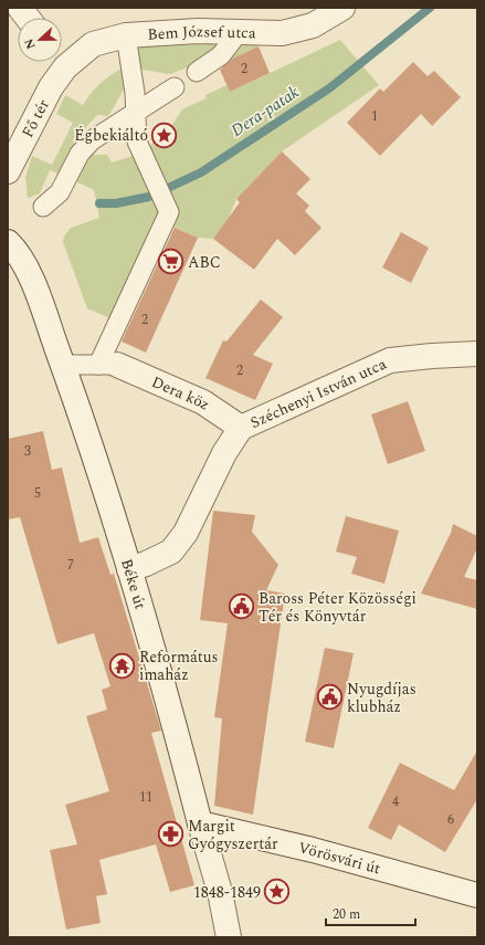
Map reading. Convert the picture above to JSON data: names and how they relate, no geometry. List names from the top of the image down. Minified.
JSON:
{"streets":{"street":["Bem József utca","Fő tér","Dera köz","Széchenyi István utca","Béke út","Vörösvári út"]},"crossings":[["Dera köz","Széchenyi István utca"],["Széchenyi István utca","Béke út"],["Béke út","Vörösvári út"]],"water":["Dera-patak"],"places":{"place":["Égbekiáltó","1848-1849"],"supermarket":["ABC"],"public building":["Baross Péter Közösségi Tér és Könyvtár","Nyugdíjas klubház"],"temple":["Református imaház"],"pharmacy":["Margit Gyógyszertár"]},"house_numbers":["2","1","2","2","3","5","7","11","4","6"],"scale_bar":"20 m","north":"left"}
